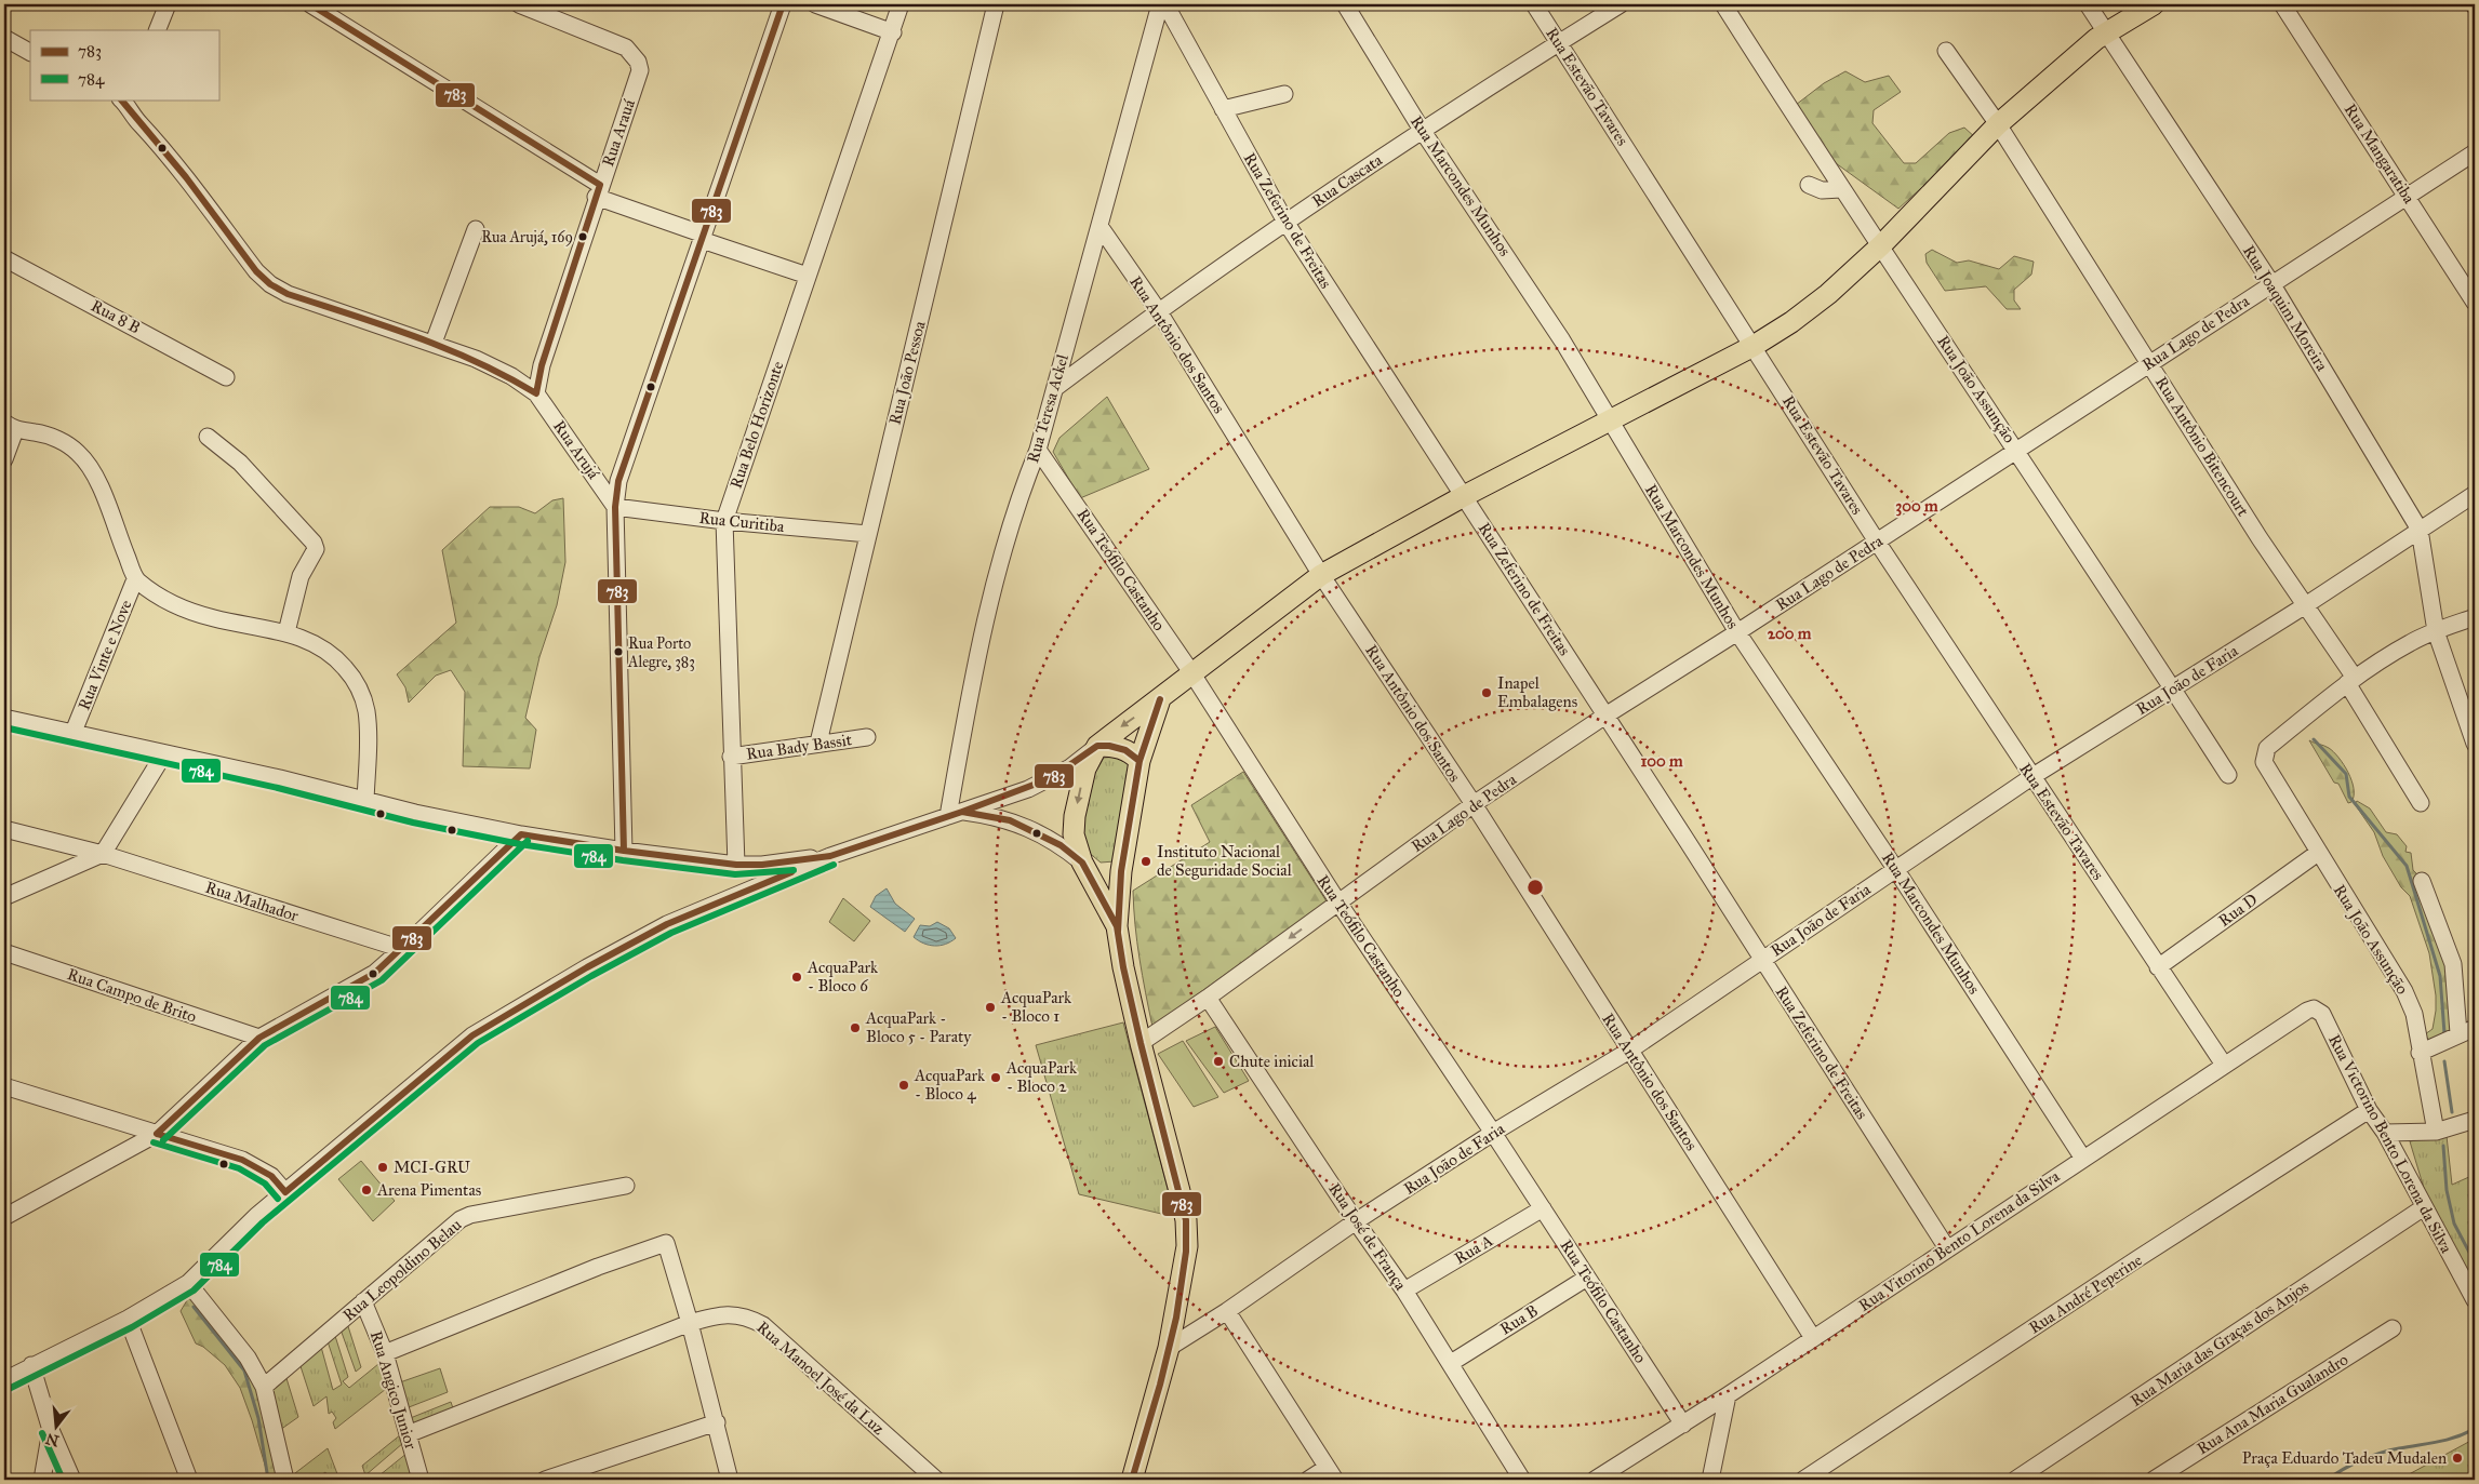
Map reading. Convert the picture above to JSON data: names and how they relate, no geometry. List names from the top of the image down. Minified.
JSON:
{"streets":{"street":["Rua Estevão Tavares","Rua Arauá","Rua Mangaratiba","Rua Cascata","Rua Marcondes Munhos","Rua Zeferino de Freitas","Rua Joaquim Moreira","Rua 8 B","Rua Lago de Pedra","Rua Antônio dos Santos","Rua João Pessoa","Rua João Assunção","Rua Teresa Ackel","Rua Belo Horizonte","Rua Antônio Bitencourt","Rua Arujá","Rua Curitiba","Rua Teófilo Castanho","Rua Vinte e Nove","Rua João de Faria","Rua Bady Bassit","Rua Malhador","Rua D","Rua Campo de Brito","Rua Victorino Bento Lorena da Silva","Rua José de França","Rua Vitorino Bento Lorena da Silva","Rua A","Rua Leopoldino Belau","Rua André Peperine","Rua B","Rua Maria das Graças dos Anjos","Rua Manoel José da Luz","Rua Angico Junior","Rua Ana Maria Gualandro"]},"crossings":[["Rua Estevão Tavares","Rua Cascata"],["Rua Estevão Tavares","Rua Lago de Pedra"],["Rua Estevão Tavares","Rua João de Faria"],["Rua Estevão Tavares","Rua D"],["Rua Estevão Tavares","Rua Vitorino Bento Lorena da Silva"],["Rua Arauá","Rua Arujá"],["Rua Mangaratiba","Rua Lago de Pedra"],["Rua Cascata","Rua Marcondes Munhos"],["Rua Cascata","Rua Zeferino de Freitas"],["Rua Cascata","Rua Antônio dos Santos"],["Rua Cascata","Rua Teresa Ackel"],["Rua Marcondes Munhos","Rua Lago de Pedra"],["Rua Marcondes Munhos","Rua João de Faria"],["Rua Marcondes Munhos","Rua Vitorino Bento Lorena da Silva"],["Rua Zeferino de Freitas","Rua Lago de Pedra"],["Rua Zeferino de Freitas","Rua João de Faria"],["Rua Zeferino de Freitas","Rua Vitorino Bento Lorena da Silva"],["Rua Joaquim Moreira","Rua Lago de Pedra"],["Rua Joaquim Moreira","Rua João de Faria"],["Rua Lago de Pedra","Rua Antônio dos Santos"],["Rua Lago de Pedra","Rua João Assunção"],["Rua Lago de Pedra","Rua Antônio Bitencourt"],["Rua Lago de Pedra","Rua Teófilo Castanho"],["Rua Lago de Pedra","Rua José de França"],["Rua Antônio dos Santos","Rua Teresa Ackel"],["Rua Antônio dos Santos","Rua João de Faria"],["Rua Antônio dos Santos","Rua Vitorino Bento Lorena da Silva"],["Rua João Pessoa","Rua Curitiba"],["Rua João Pessoa","Rua Bady Bassit"],["Rua João Assunção","Rua Antônio Bitencourt"],["Rua João Assunção","Rua João de Faria"],["Rua João Assunção","Rua D"],["Rua Teresa Ackel","Rua Teófilo Castanho"],["Rua Belo Horizonte","Rua Curitiba"],["Rua Belo Horizonte","Rua Bady Bassit"],["Rua Antônio Bitencourt","Rua João de Faria"],["Rua Arujá","Rua Curitiba"],["Rua Teófilo Castanho","Rua João de Faria"],["Rua Teófilo Castanho","Rua Vitorino Bento Lorena da Silva"],["Rua Teófilo Castanho","Rua A"],["Rua Teófilo Castanho","Rua B"],["Rua João de Faria","Rua José de França"],["Rua Victorino Bento Lorena da Silva","Rua Vitorino Bento Lorena da Silva"],["Rua Victorino Bento Lorena da Silva","Rua André Peperine"],["Rua Victorino Bento Lorena da Silva","Rua Maria das Graças dos Anjos"],["Rua José de França","Rua A"],["Rua José de França","Rua B"],["Rua Leopoldino Belau","Rua Angico Junior"],["Rua Manoel José da Luz","Rua Angico Junior"]],"places":["Rua Arujá, 169","Rua Porto Alegre, 383","Inapel Embalagens","Instituto Nacional de Seguridade Social","AcquaPark - Bloco 6","AcquaPark - Bloco 1","AcquaPark - Bloco 5 - Paraty","Chute inicial","AcquaPark - Bloco 2","AcquaPark - Bloco 4","MCI-GRU","Arena Pimentas","Praça Eduardo Tadeu Mudalen"],"lines":["transit line 783","transit line 784"],"legend":["783","784"],"north":"bottom","rings":["300 m","200 m","100 m"]}
